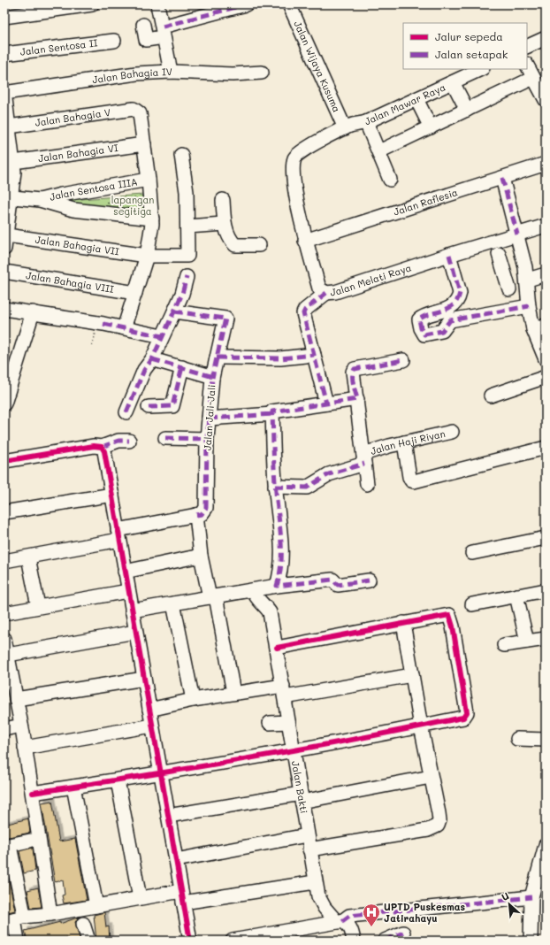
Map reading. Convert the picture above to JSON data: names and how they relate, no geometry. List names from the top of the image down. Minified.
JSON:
{"streets":{"street":["Jalan Sentosa II","Jalan Wijaya Kusuma","Jalan Bahagia IV","Jalan Mawar Raya","Jalan Bahagia V","Jalan Bahagia VI","Jalan Sentosa IIIA","Jalan Raflesia","Jalan Bahagia VII","Jalan Melati Raya","Jalan Bahagia VIII","Jalan Jali-Jali","Jalan Haji Riyan","Jalan Bakti"]},"crossings":[["Jalan Wijaya Kusuma","Jalan Mawar Raya"],["Jalan Wijaya Kusuma","Jalan Melati Raya"],["Jalan Mawar Raya","Jalan Melati Raya"],["Jalan Bahagia V","Jalan Bahagia VI"],["Jalan Raflesia","Jalan Melati Raya"]],"parks":["lapangan segitiga"],"places":{"hospital":["UPTD Puskesmas Jatirahayu"]},"legend":["Jalur sepeda","Jalan setapak"],"north":"top left"}
